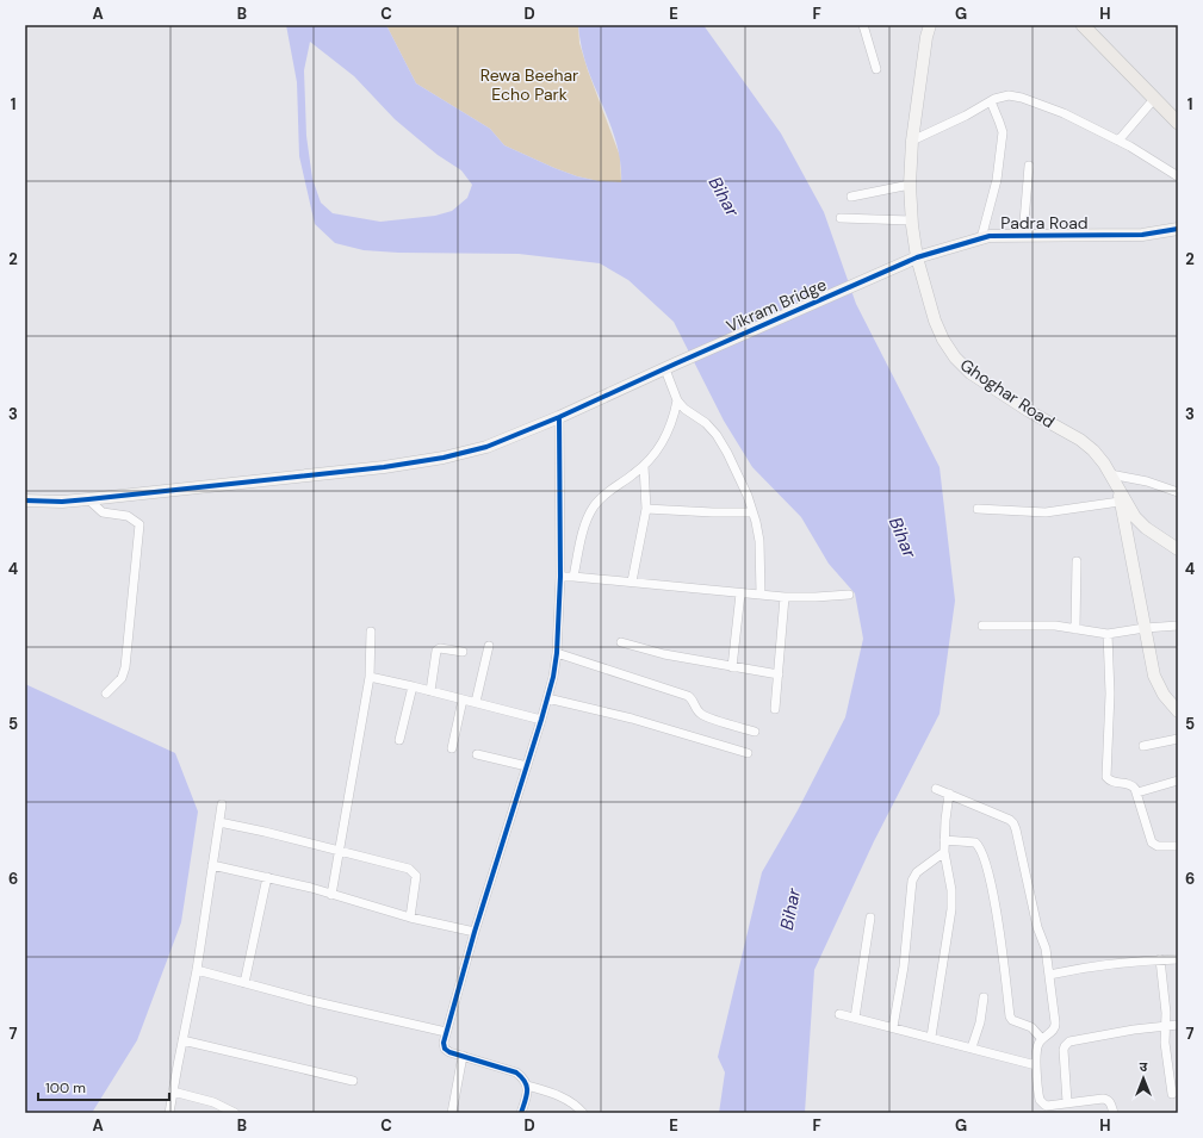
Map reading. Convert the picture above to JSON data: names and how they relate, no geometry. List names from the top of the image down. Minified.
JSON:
{"streets":{"street":["Padra Road","Vikram Bridge","Ghoghar Road"]},"crossings":[["Padra Road","Vikram Bridge"],["Padra Road","Ghoghar Road"]],"water":["Bihar"],"parks":["Rewa Beehar Echo Park"],"scale_bar":"100 m","north":"top","grid":{"columns":["A","B","C","D","E","F","G","H"],"rows":["1","2","3","4","5","6","7"]}}
